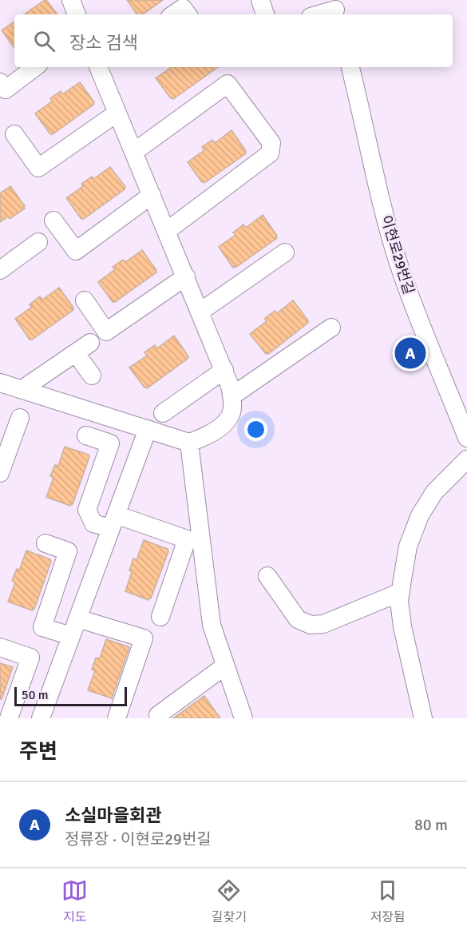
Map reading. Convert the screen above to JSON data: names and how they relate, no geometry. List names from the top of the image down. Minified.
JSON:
{"streets":{"street":["이현로29번길"]},"scale_bar":"50 m","page":{"search":"장소 검색","pins":"A","scale":"50 m","heading":"주변","list":[{"mark":"A","name":"소실마을회관","note":"정류장 · 이현로29번길","value":"80 m"}],"nav":["지도","길찾기","저장됨"]}}
